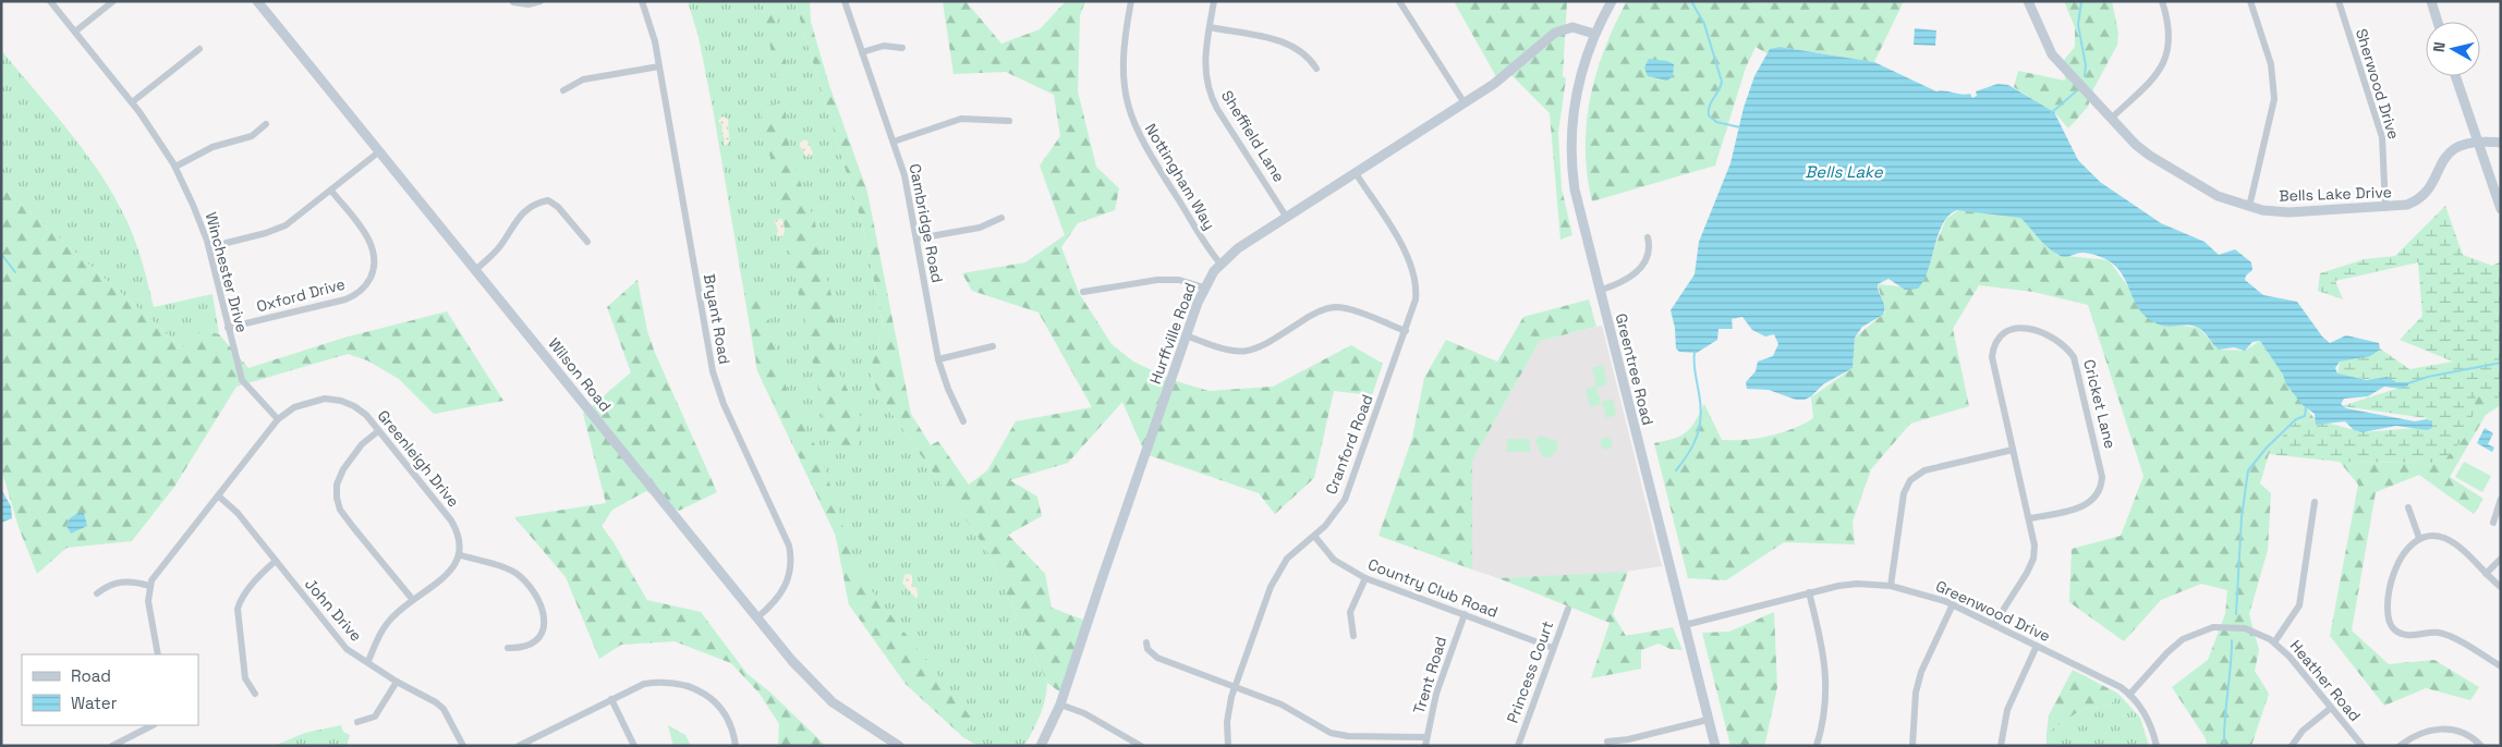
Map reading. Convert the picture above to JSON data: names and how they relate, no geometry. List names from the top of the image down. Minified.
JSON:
{"streets":{"street":["Sherwood Drive","Sheffield Lane","Nottingham Way","Bells Lake Drive","Cambridge Road","Winchester Drive","Oxford Drive","Bryant Road","Hurffville Road","Greentree Road","Wilson Road","Cricket Lane","Cranford Road","Greenleigh Drive","Country Club Road","John Drive","Greenwood Drive","Princess Court","Trent Road","Heather Road"]},"crossings":[["Sherwood Drive","Bells Lake Drive"],["Sheffield Lane","Hurffville Road"],["Nottingham Way","Hurffville Road"],["Winchester Drive","Oxford Drive"],["Winchester Drive","Greenleigh Drive"],["Bryant Road","Wilson Road"],["Hurffville Road","Greentree Road"],["Hurffville Road","Cranford Road"],["Greentree Road","Greenwood Drive"],["Cricket Lane","Greenwood Drive"],["Cranford Road","Country Club Road"],["Greenleigh Drive","John Drive"],["Country Club Road","Princess Court"],["Country Club Road","Trent Road"],["Greenwood Drive","Heather Road"]],"water":["Bells Lake"],"legend":["Road","Water"],"north":"left"}
